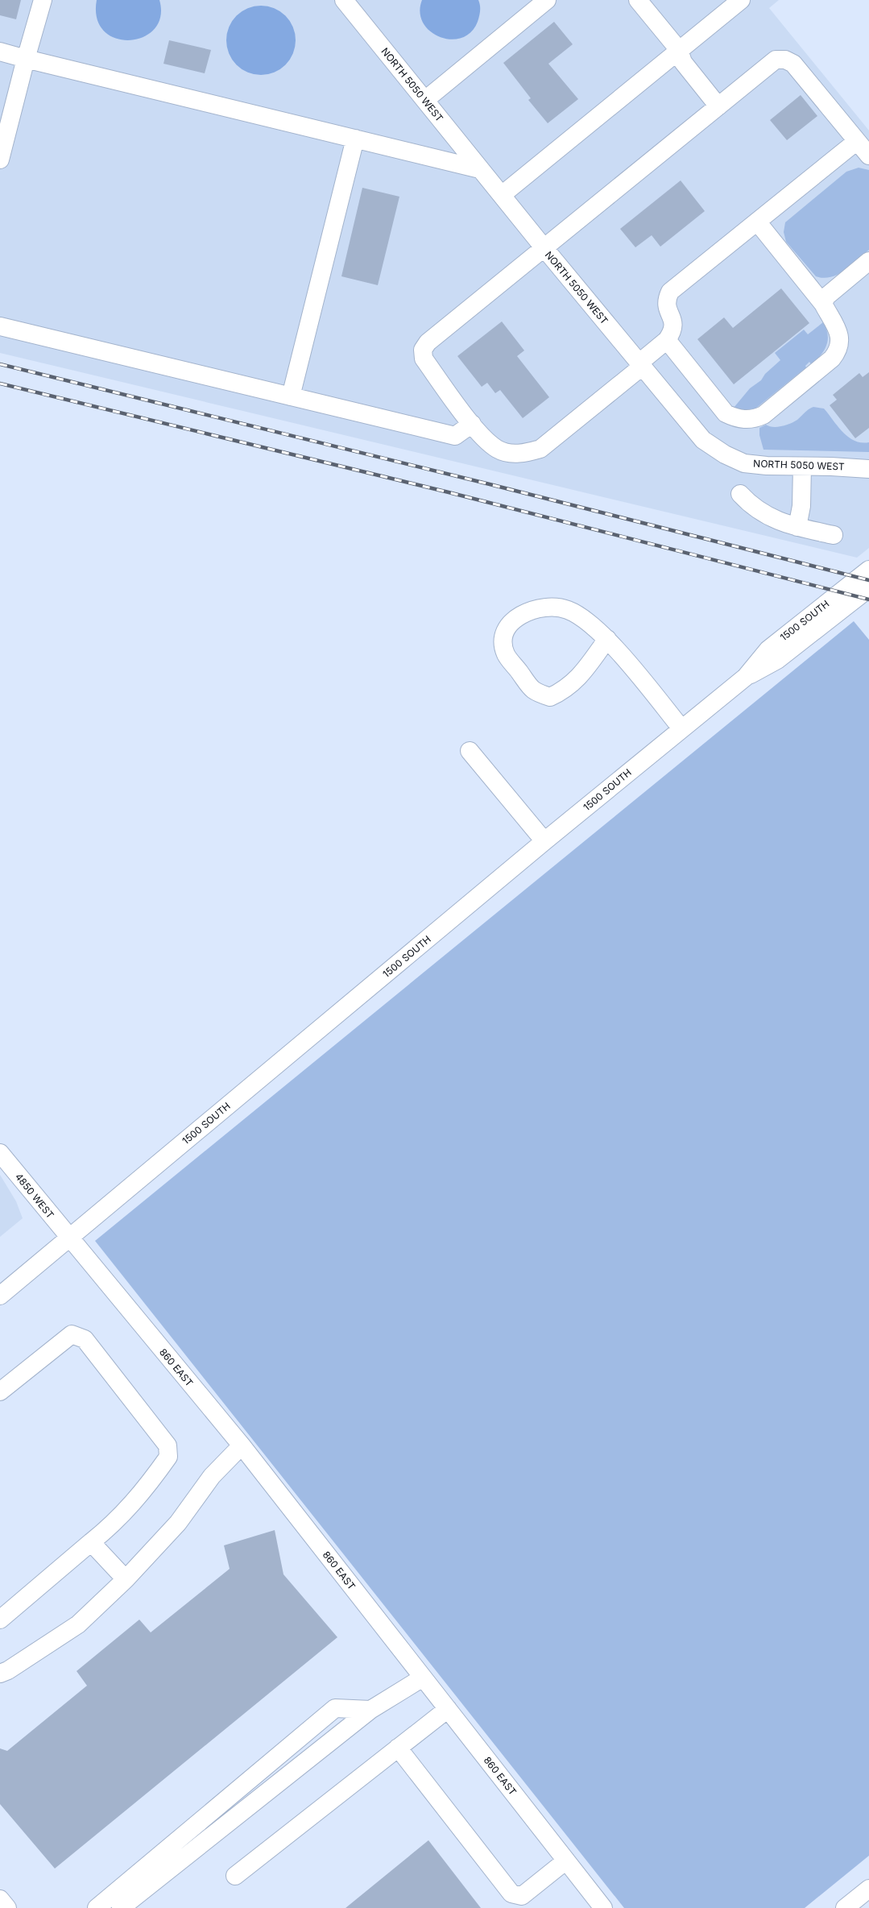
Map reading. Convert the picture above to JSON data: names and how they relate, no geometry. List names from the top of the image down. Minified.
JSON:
{"streets":{"street":["NORTH 5050 WEST","1500 SOUTH","4850 WEST","860 EAST"]},"crossings":[["1500 SOUTH","4850 WEST"],["1500 SOUTH","860 EAST"],["4850 WEST","860 EAST"]]}
